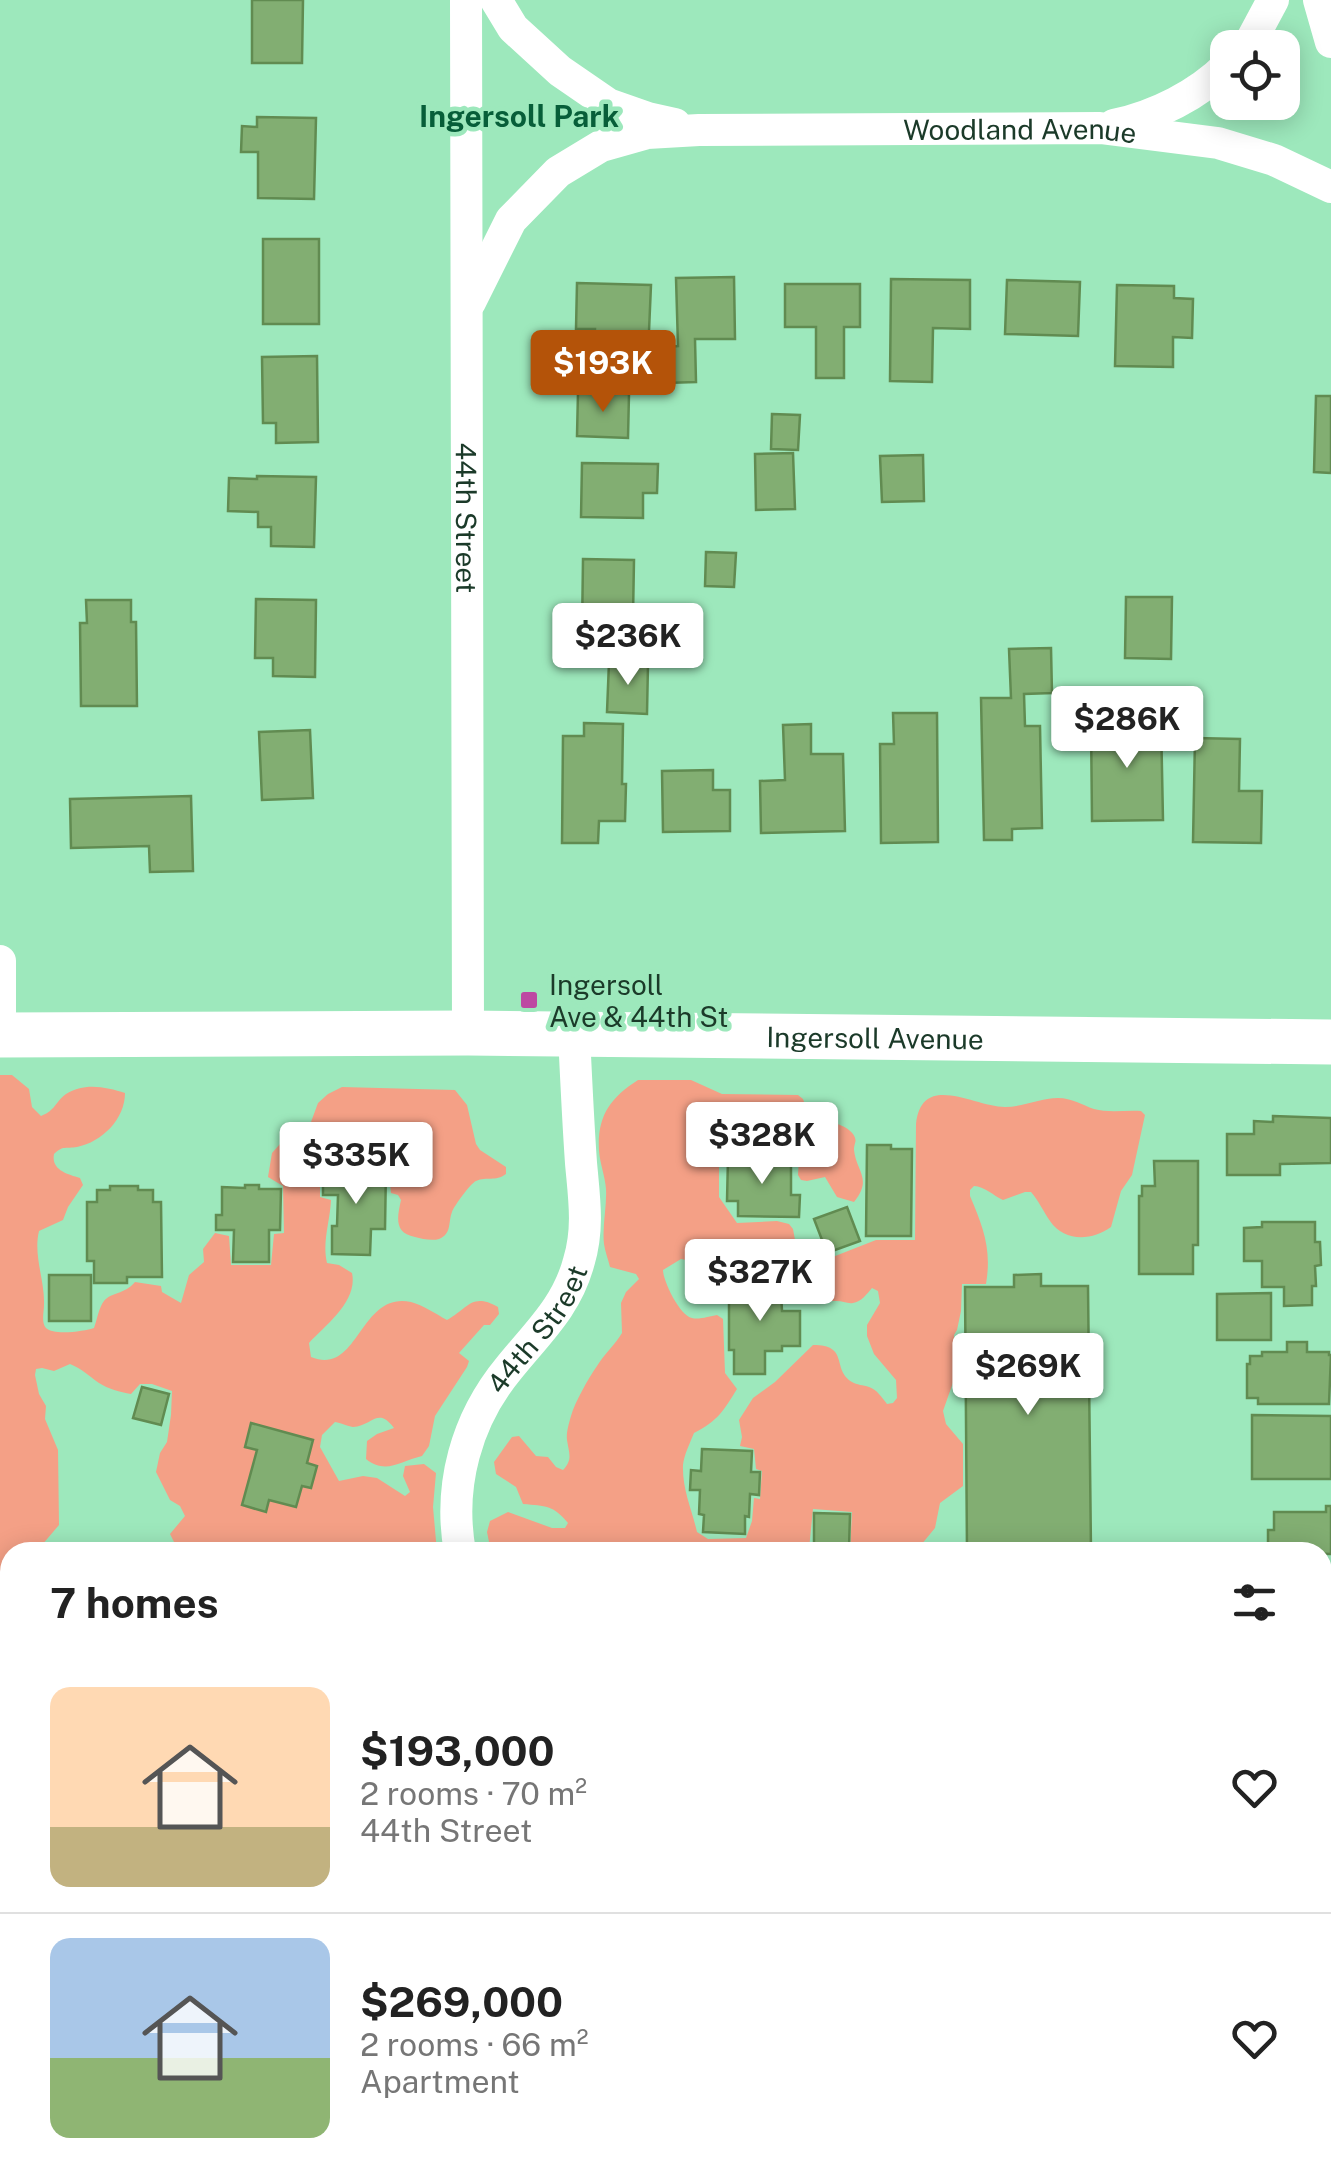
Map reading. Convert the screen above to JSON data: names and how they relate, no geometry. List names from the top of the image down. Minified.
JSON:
{"streets":{"main road":["Ingersoll Avenue"],"street":["Woodland Avenue","44th Street"]},"crossings":[["Woodland Avenue","44th Street"],["44th Street","Ingersoll Avenue"]],"districts":["Ingersoll Park"],"places":{"transit":["Ingersoll Ave & 44th St"]},"page":{"price":["$193K","$236K","$286K","$328K","$335K","$327K","$269K"],"heading":"7 homes","list":[{"name":"$193,000","note":"2 rooms · 70 m² · 44th Street"},{"name":"$269,000","note":"2 rooms · 66 m² · Apartment"}]}}
